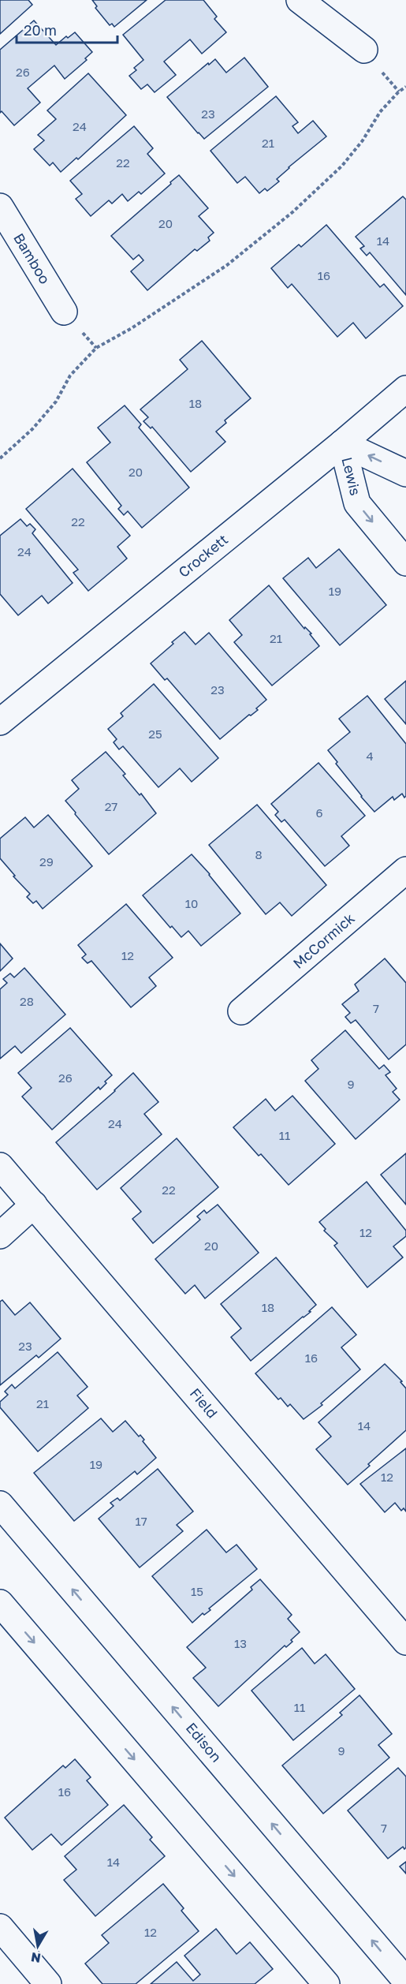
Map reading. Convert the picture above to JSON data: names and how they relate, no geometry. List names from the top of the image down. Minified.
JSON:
{"streets":{"street":["Bamboo","Lewis","Crockett","McCormick","Field","Edison"]},"crossings":[["Lewis","Crockett"]],"house_numbers":["26","23","24","21","22","20","14","16","18","20","22","24","19","21","23","25","4","27","6","8","29","10","12","28","7","26","9","24","11","22","12","20","18","23","16","21","14","19","12","17","15","13","11","9","16","7","14","12"],"scale_bar":"20 m","north":"bottom"}
